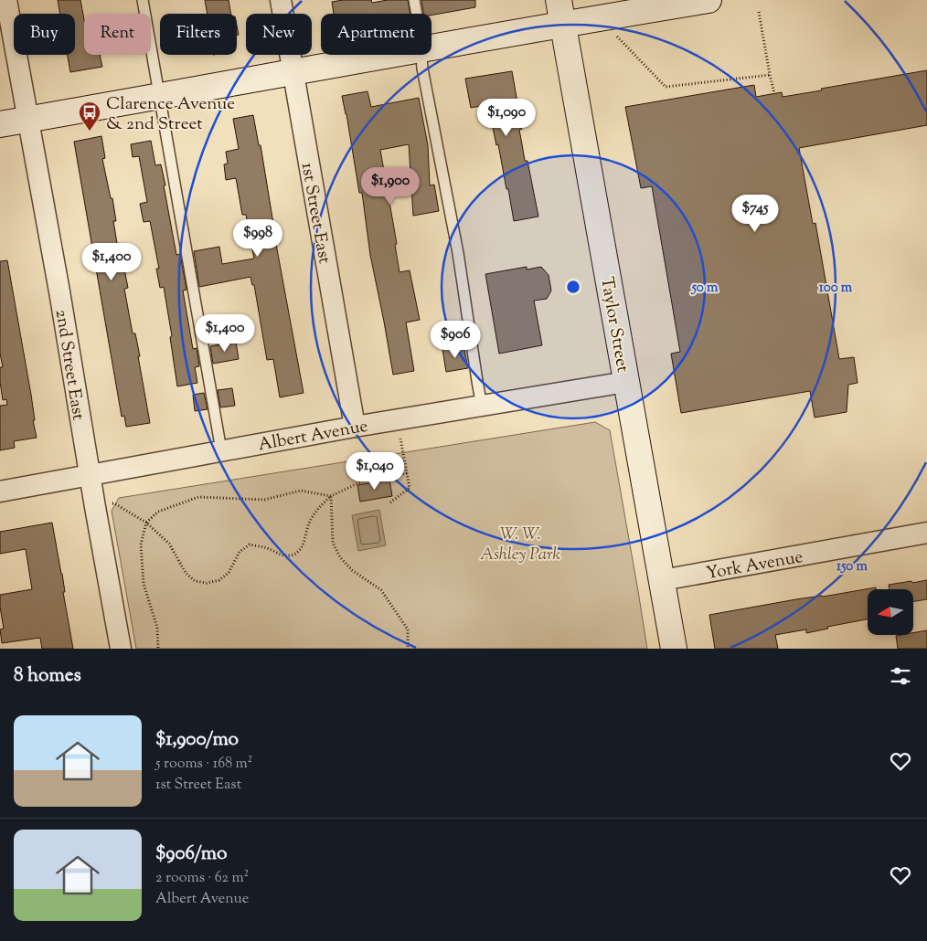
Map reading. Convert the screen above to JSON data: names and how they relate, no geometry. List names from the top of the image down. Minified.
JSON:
{"streets":{"main road":["Taylor Street"],"street":["1st Street East","2nd Street East","Albert Avenue","York Avenue"]},"crossings":[["1st Street East","Albert Avenue"],["Taylor Street","Albert Avenue"],["Taylor Street","York Avenue"],["2nd Street East","Albert Avenue"]],"parks":["W. W. Ashley Park"],"places":{"bus stop":["Clarence Avenue & 2nd Street"]},"north":"left","page":{"chip":["Buy","Rent","Filters","New","Apartment"],"price":["$1,090","$1,900","$745","$998","$1,400","$1,400","$906","$1,040"],"heading":"8 homes","list":[{"name":"$1,900/mo","note":"5 rooms · 168 m² · 1st Street East"},{"name":"$906/mo","note":"2 rooms · 62 m² · Albert Avenue"}]},"rings":["50 m","100 m","150 m"]}
